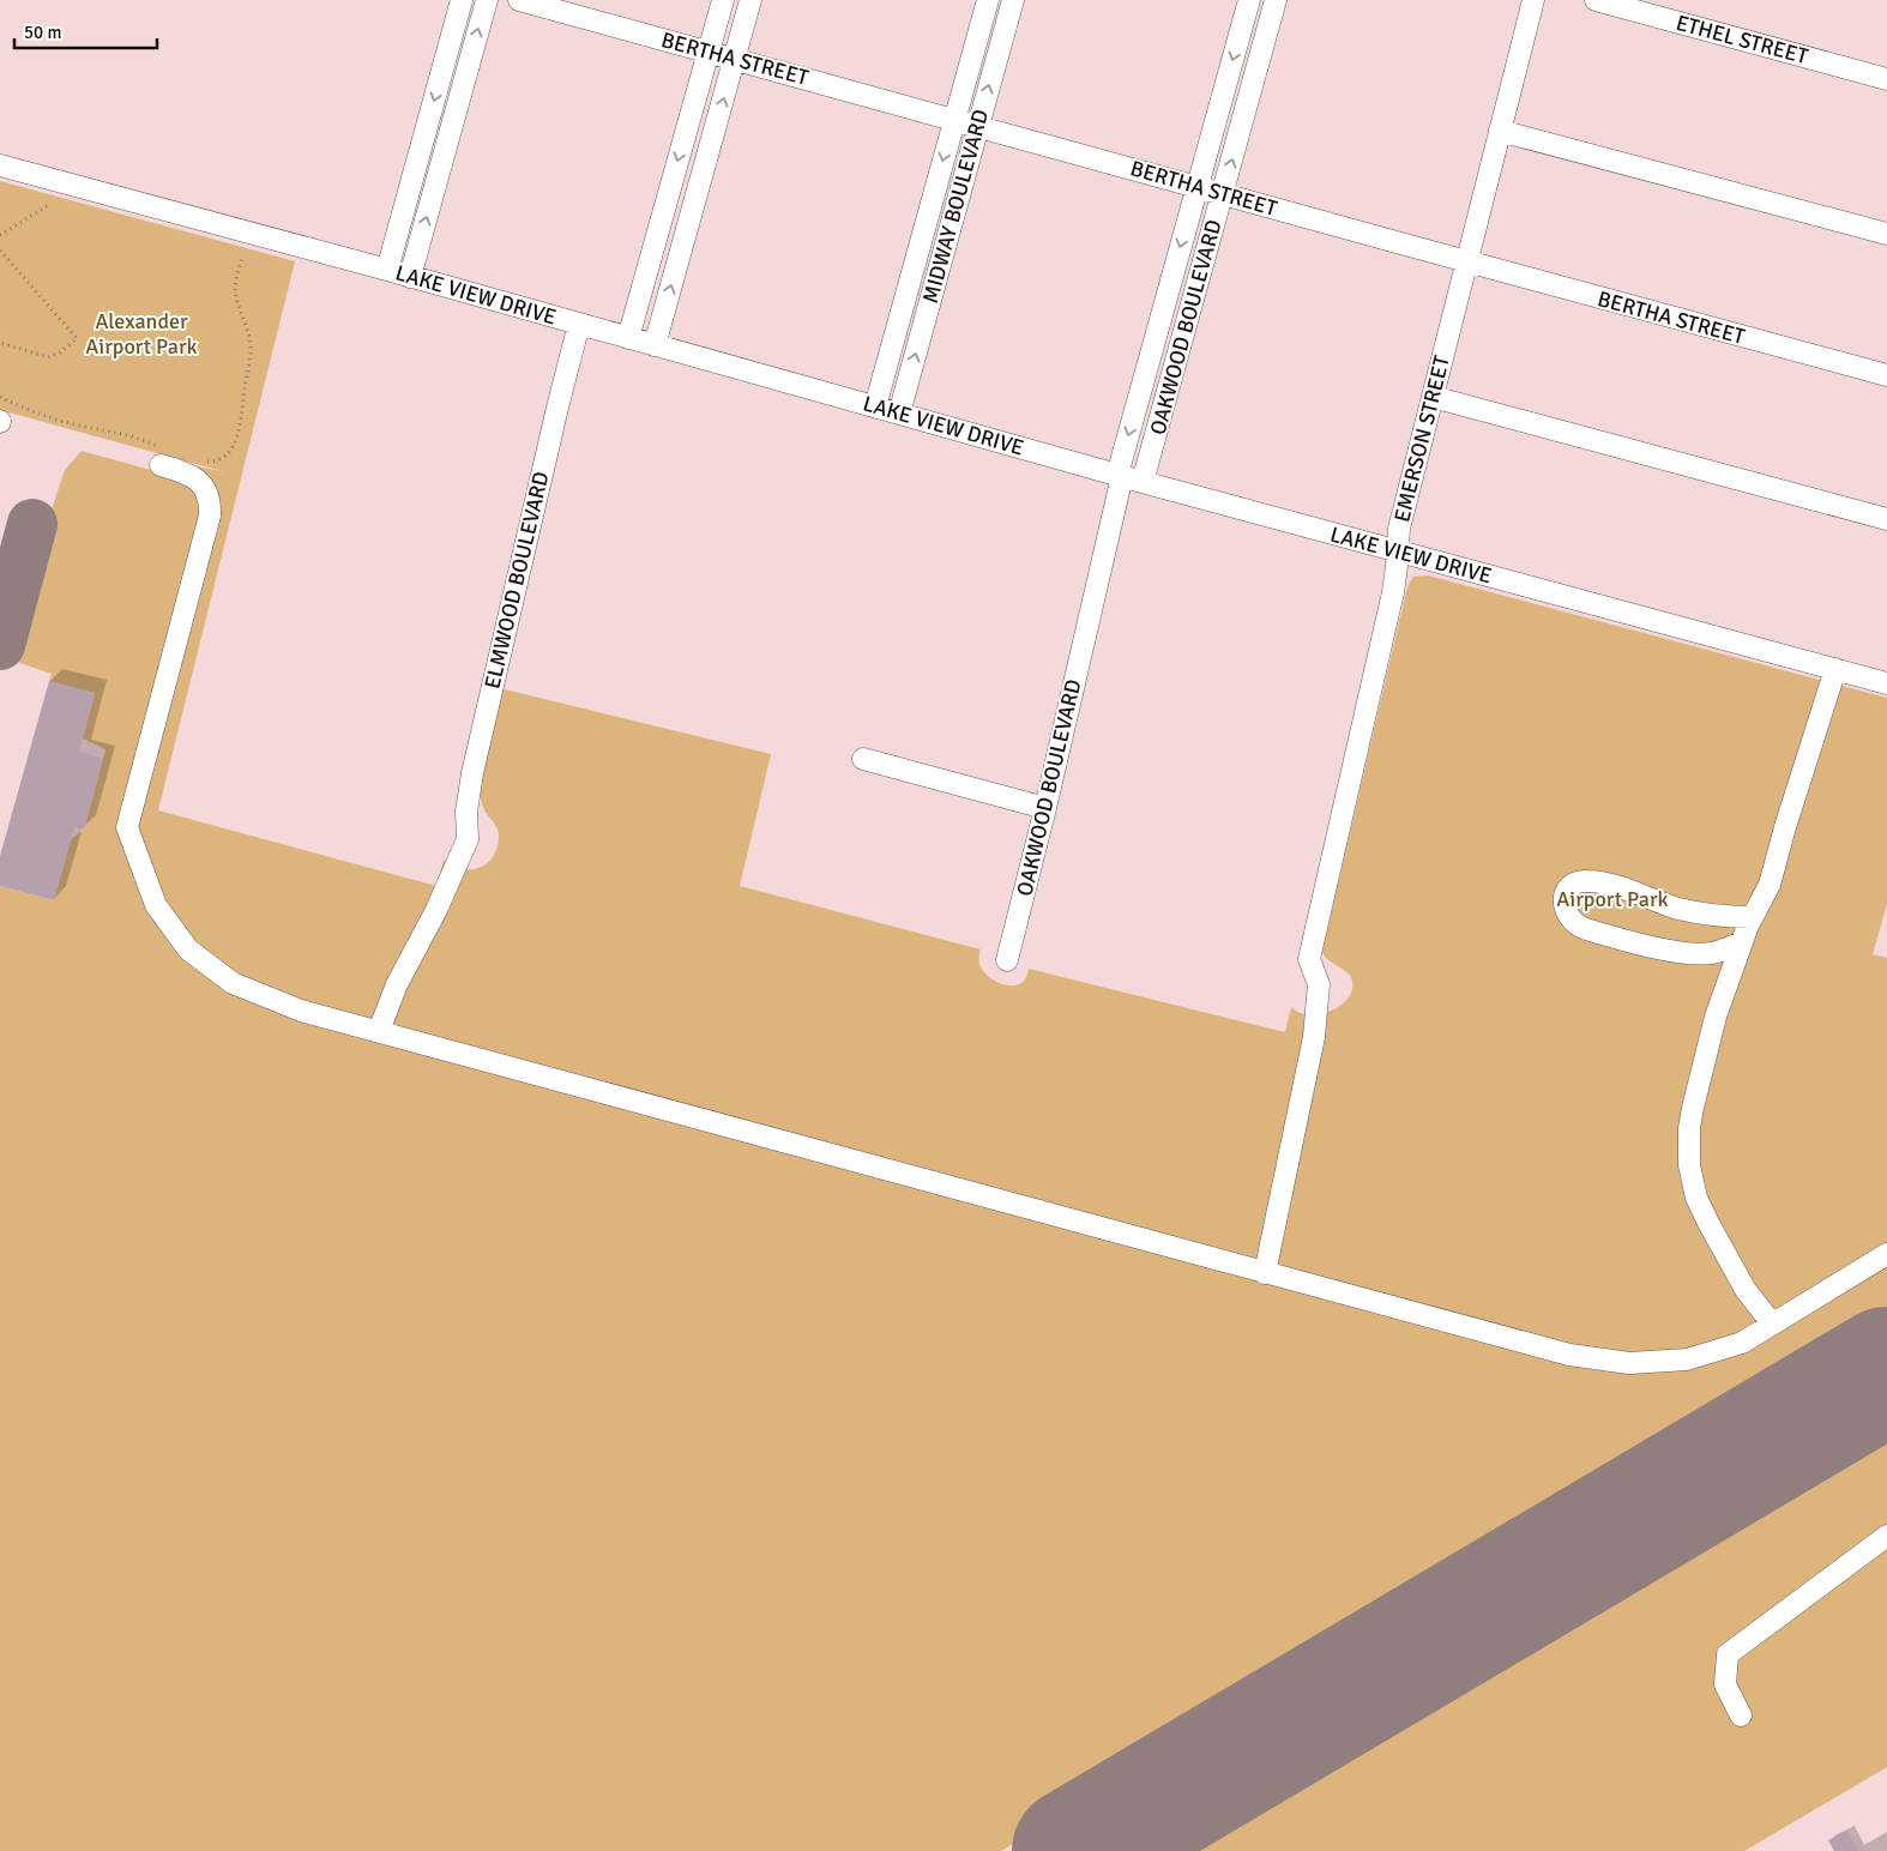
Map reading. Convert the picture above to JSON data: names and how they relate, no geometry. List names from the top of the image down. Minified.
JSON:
{"streets":{"street":["ETHEL STREET","BERTHA STREET","MIDWAY BOULEVARD","LAKE VIEW DRIVE","OAKWOOD BOULEVARD","EMERSON STREET","ELMWOOD BOULEVARD"]},"crossings":[["BERTHA STREET","MIDWAY BOULEVARD"],["BERTHA STREET","OAKWOOD BOULEVARD"],["BERTHA STREET","EMERSON STREET"],["MIDWAY BOULEVARD","LAKE VIEW DRIVE"],["LAKE VIEW DRIVE","OAKWOOD BOULEVARD"],["LAKE VIEW DRIVE","EMERSON STREET"],["LAKE VIEW DRIVE","ELMWOOD BOULEVARD"]],"parks":["Alexander Airport Park","Airport Park"],"scale_bar":"50 m"}
